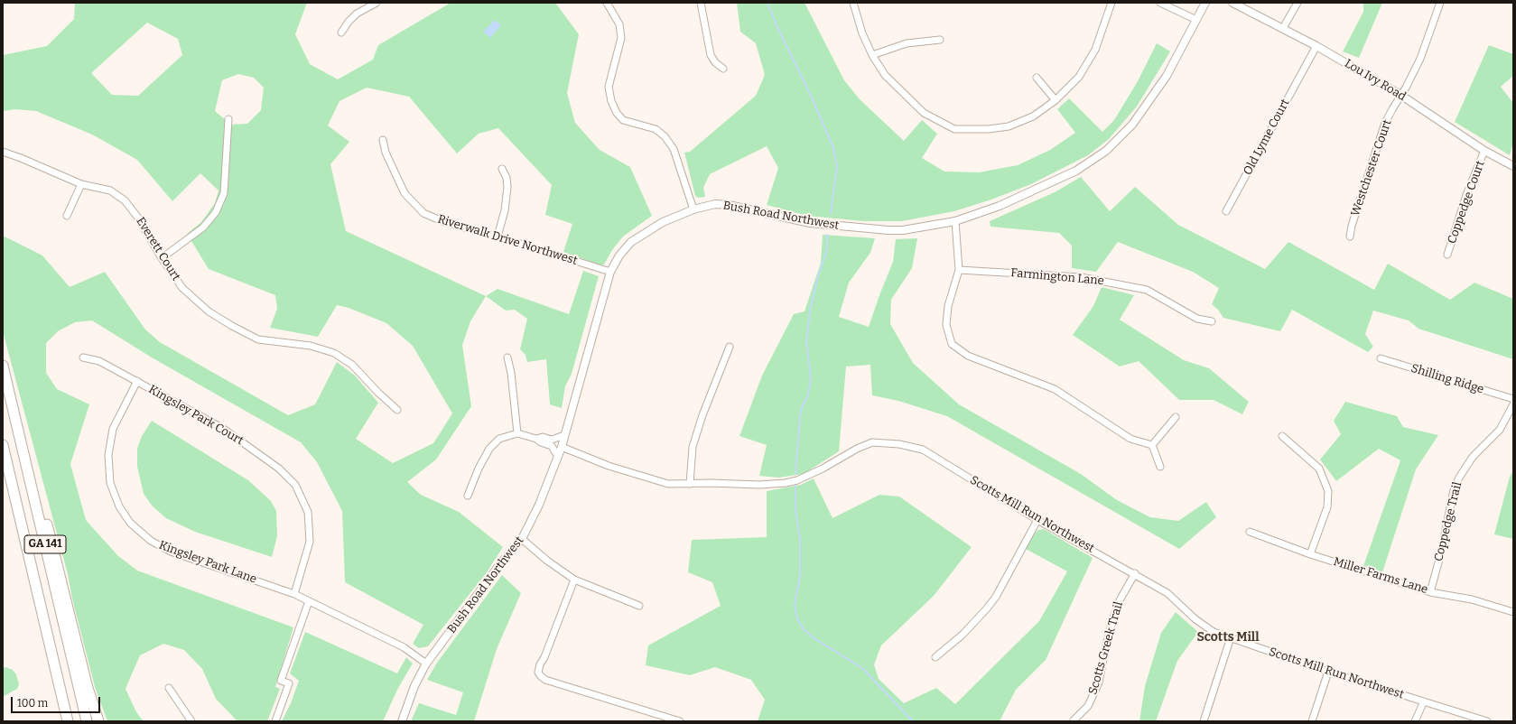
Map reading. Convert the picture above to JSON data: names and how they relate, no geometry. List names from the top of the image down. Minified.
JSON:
{"streets":{"highway":["GA 141"],"street":["Lou Ivy Road","Old Lyme Court","Westchester Court","Coppedge Court","Bush Road Northwest","Riverwalk Drive Northwest","Everett Court","Farmington Lane","Shilling Ridge","Kingsley Park Court","Scotts Mill Run Northwest","Coppedge Trail","Kingsley Park Lane","Miller Farms Lane","Scotts Greek Trail"]},"crossings":[["Lou Ivy Road","Old Lyme Court"],["Lou Ivy Road","Westchester Court"],["Lou Ivy Road","Coppedge Court"],["Bush Road Northwest","Riverwalk Drive Northwest"],["Bush Road Northwest","Scotts Mill Run Northwest"],["Bush Road Northwest","Kingsley Park Lane"],["Kingsley Park Court","Kingsley Park Lane"],["Scotts Mill Run Northwest","Scotts Greek Trail"],["Coppedge Trail","Miller Farms Lane"]],"districts":["Scotts Mill"],"scale_bar":"100 m"}
